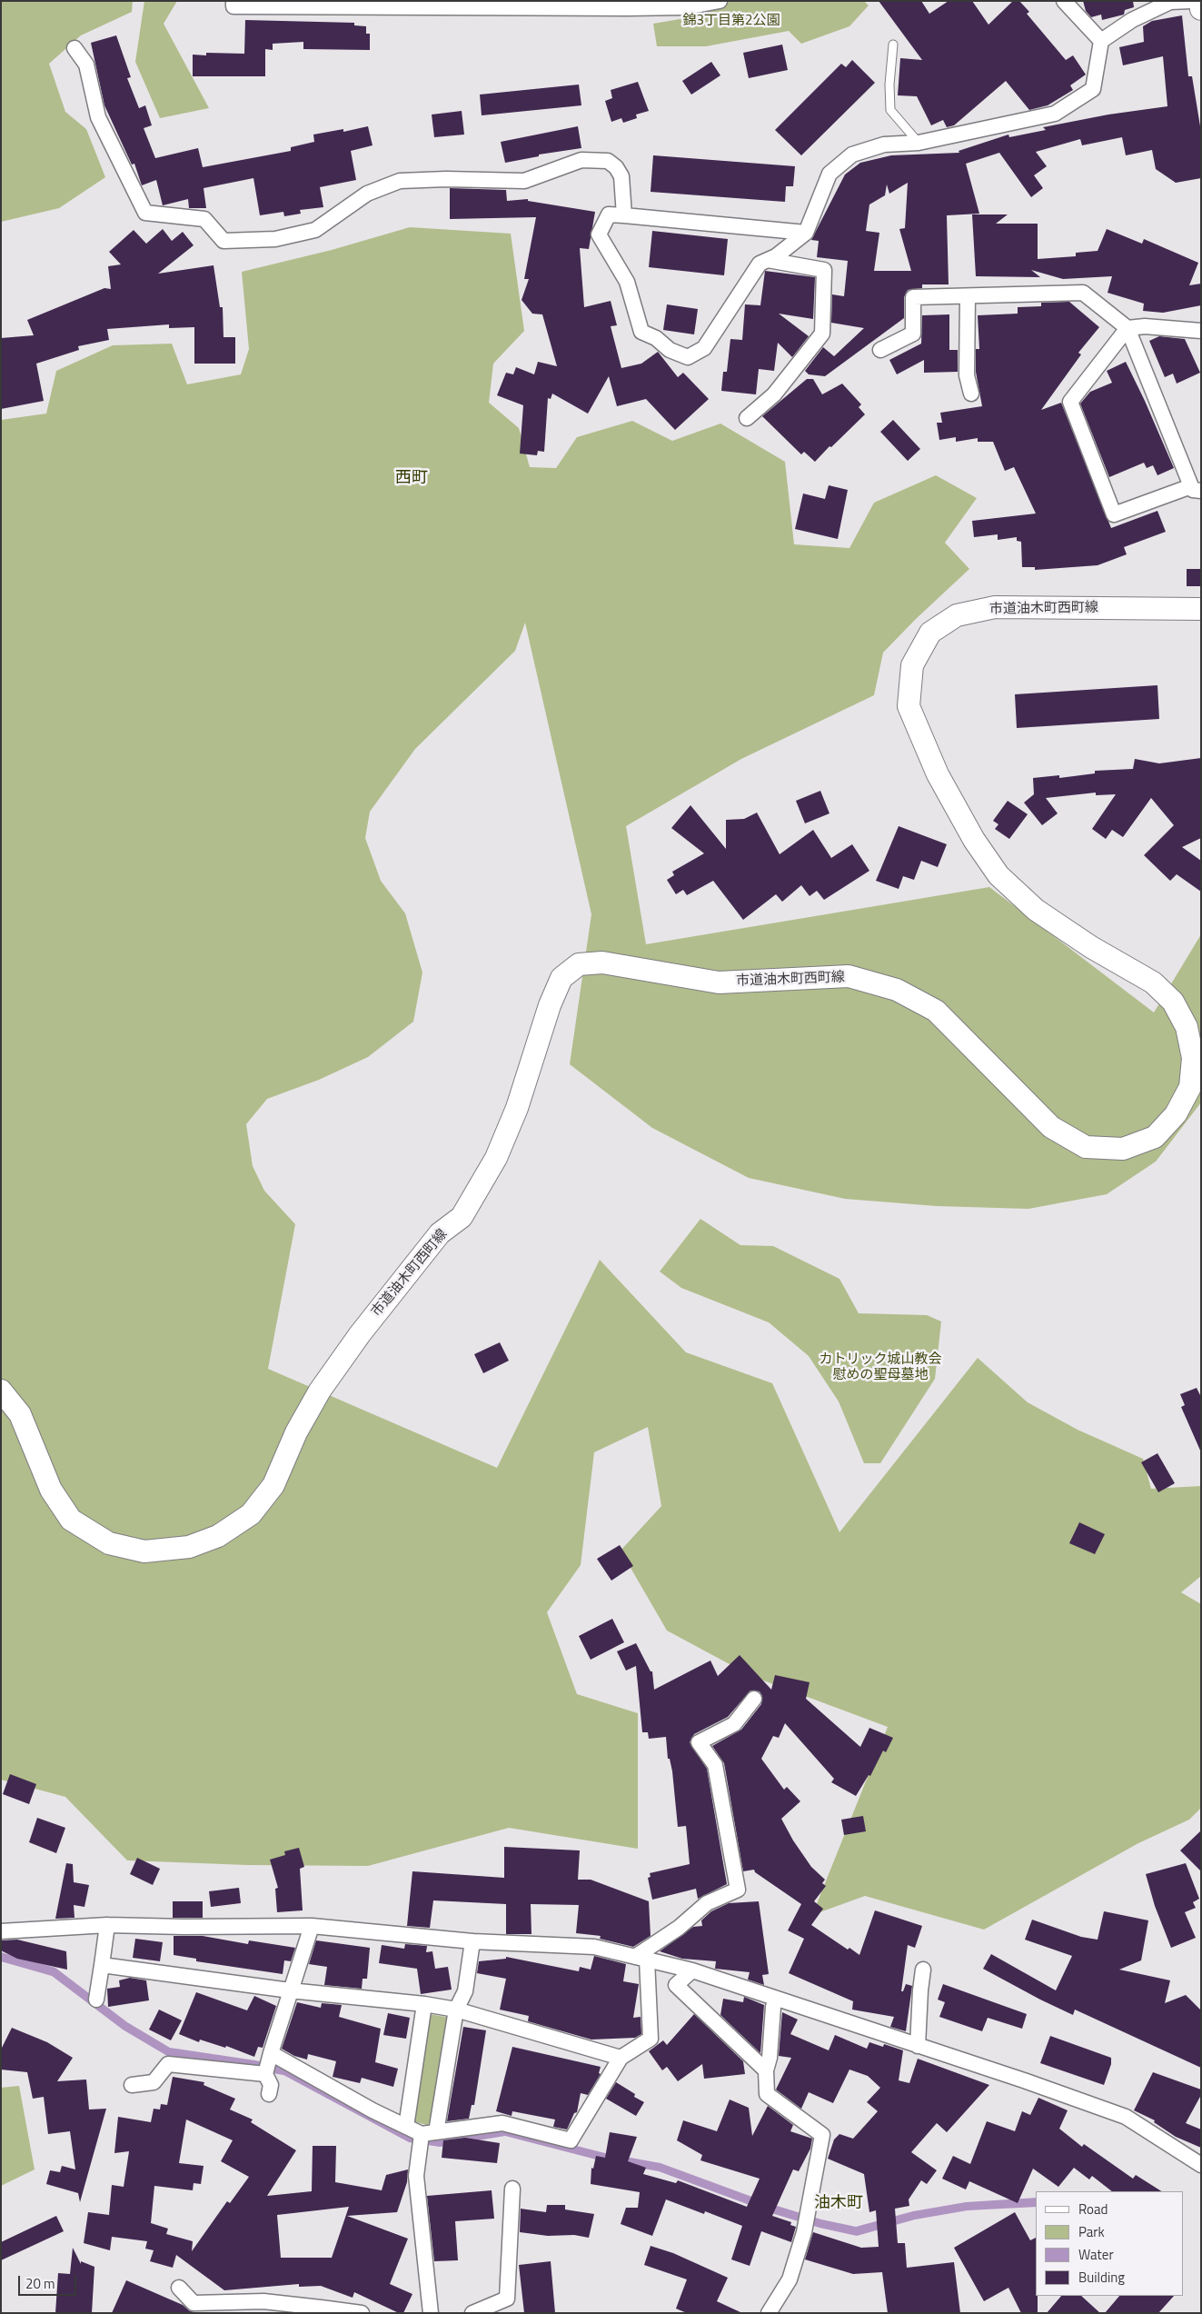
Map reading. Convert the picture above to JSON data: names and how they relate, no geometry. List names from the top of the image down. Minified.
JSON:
{"streets":{"street":["市道油木町西町線"]},"districts":["西町","油木町"],"parks":["錦3丁目第2公園","カトリック城山教会 慰めの聖母墓地"],"legend":["Road","Park","Water","Building"],"scale_bar":"20 m"}
